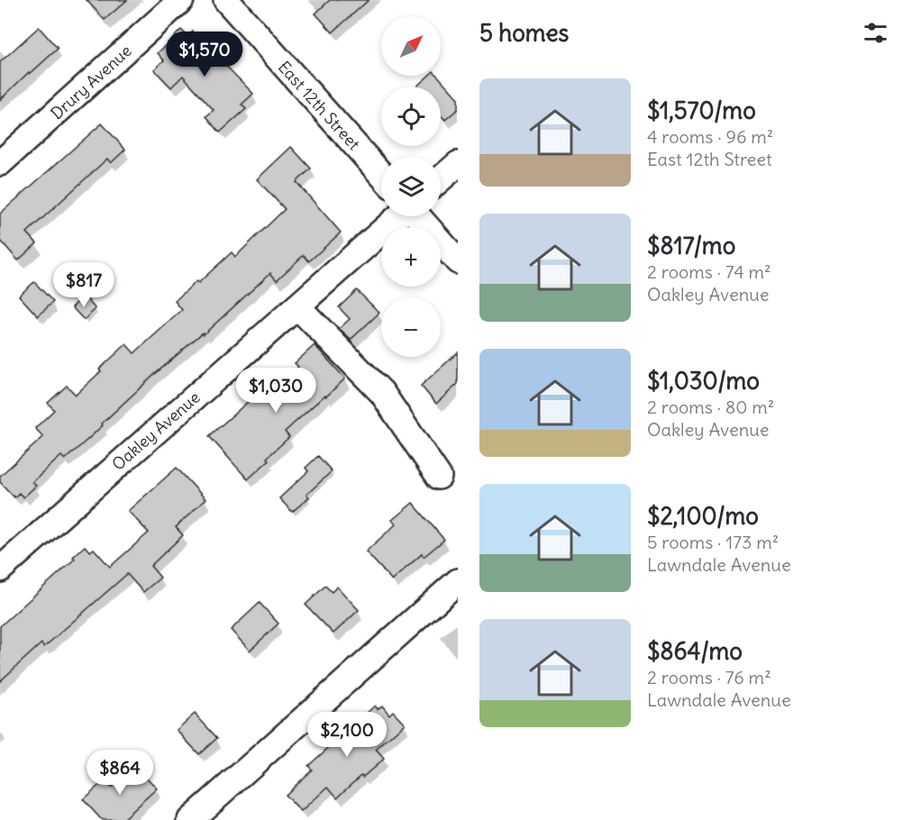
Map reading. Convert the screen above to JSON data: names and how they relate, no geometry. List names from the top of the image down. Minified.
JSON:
{"streets":{"street":["Drury Avenue","East 12th Street","Oakley Avenue"]},"north":"top right","page":{"heading":"5 homes","map_buttons":["+","−"],"price":["$1,570","$817","$1,030","$2,100","$864"],"list":[{"name":"$1,570/mo","note":"4 rooms · 96 m² · East 12th Street"},{"name":"$817/mo","note":"2 rooms · 74 m² · Oakley Avenue"},{"name":"$1,030/mo","note":"2 rooms · 80 m² · Oakley Avenue"},{"name":"$2,100/mo","note":"5 rooms · 173 m² · Lawndale Avenue"},{"name":"$864/mo","note":"2 rooms · 76 m² · Lawndale Avenue"}]}}
